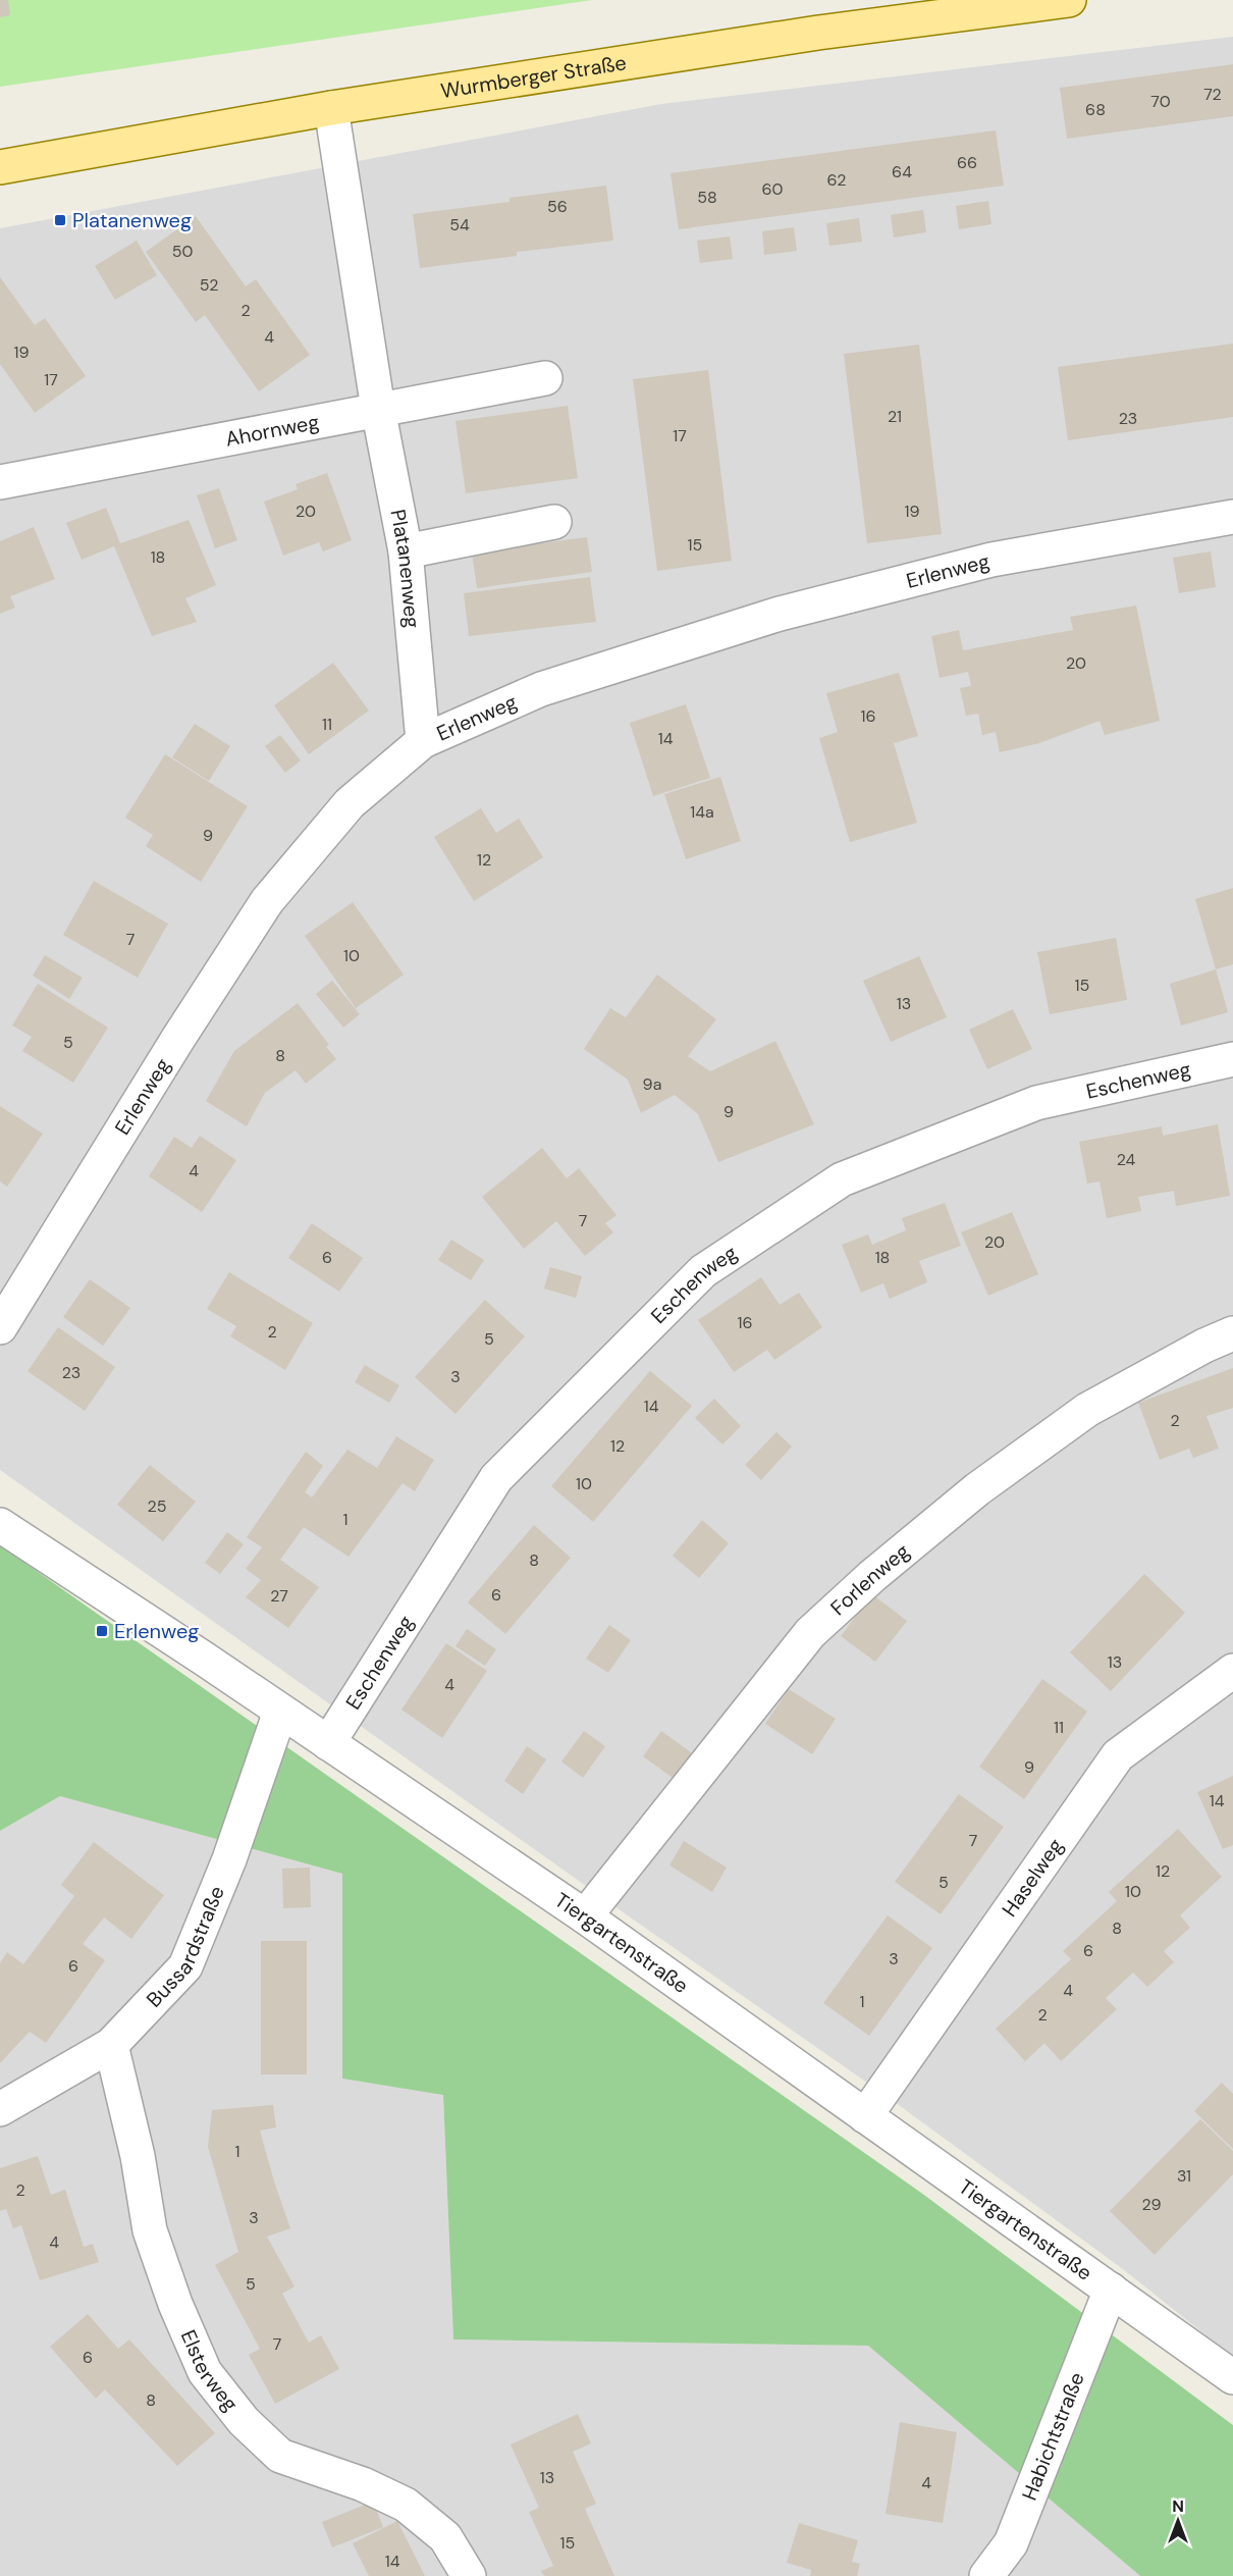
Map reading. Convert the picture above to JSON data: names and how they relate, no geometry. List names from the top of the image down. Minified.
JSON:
{"streets":{"main road":["Wurmberger Straße"],"street":["Ahornweg","Platanenweg","Erlenweg","Eschenweg","Forlenweg","Haselweg","Tiergartenstraße","Bussardstraße","Elsterweg","Habichtstraße"]},"crossings":[["Wurmberger Straße","Platanenweg"],["Ahornweg","Platanenweg"],["Platanenweg","Erlenweg"],["Eschenweg","Tiergartenstraße"],["Forlenweg","Tiergartenstraße"],["Haselweg","Tiergartenstraße"],["Tiergartenstraße","Bussardstraße"],["Tiergartenstraße","Habichtstraße"],["Bussardstraße","Elsterweg"]],"places":{"transit":["Platanenweg","Erlenweg"]},"house_numbers":["72","70","68","66","64","62","60","58","56","54","50","52","2","4","19","17","21","23","17","20","19","15","18","20","16","11","14","14a","9","12","7","10","15","13","5","8","9a","9","24","4","7","20","6","18","16","2","5","23","3","14","2","12","10","25","1","8","6","27","13","4","11","9","14","7","12","5","10","8","6","3","6","4","1","2","1","31","2","29","3","4","5","7","6","8","13","4","15","14"],"north":"top"}
